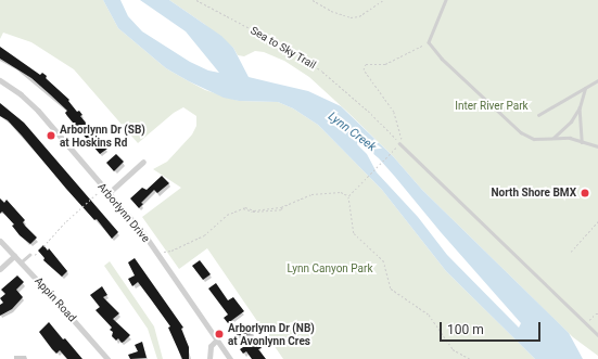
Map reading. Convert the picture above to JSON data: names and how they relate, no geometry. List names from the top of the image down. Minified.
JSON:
{"streets":{"street":["Arborlynn Drive","Appin Road"],"path":["Sea to Sky Trail"]},"water":["Lynn Creek"],"parks":["Inter River Park","Lynn Canyon Park"],"places":["Arborlynn Dr (SB) at Hoskins Rd","North Shore BMX","Arborlynn Dr (NB) at Avonlynn Cres"],"scale_bar":"100 m"}
